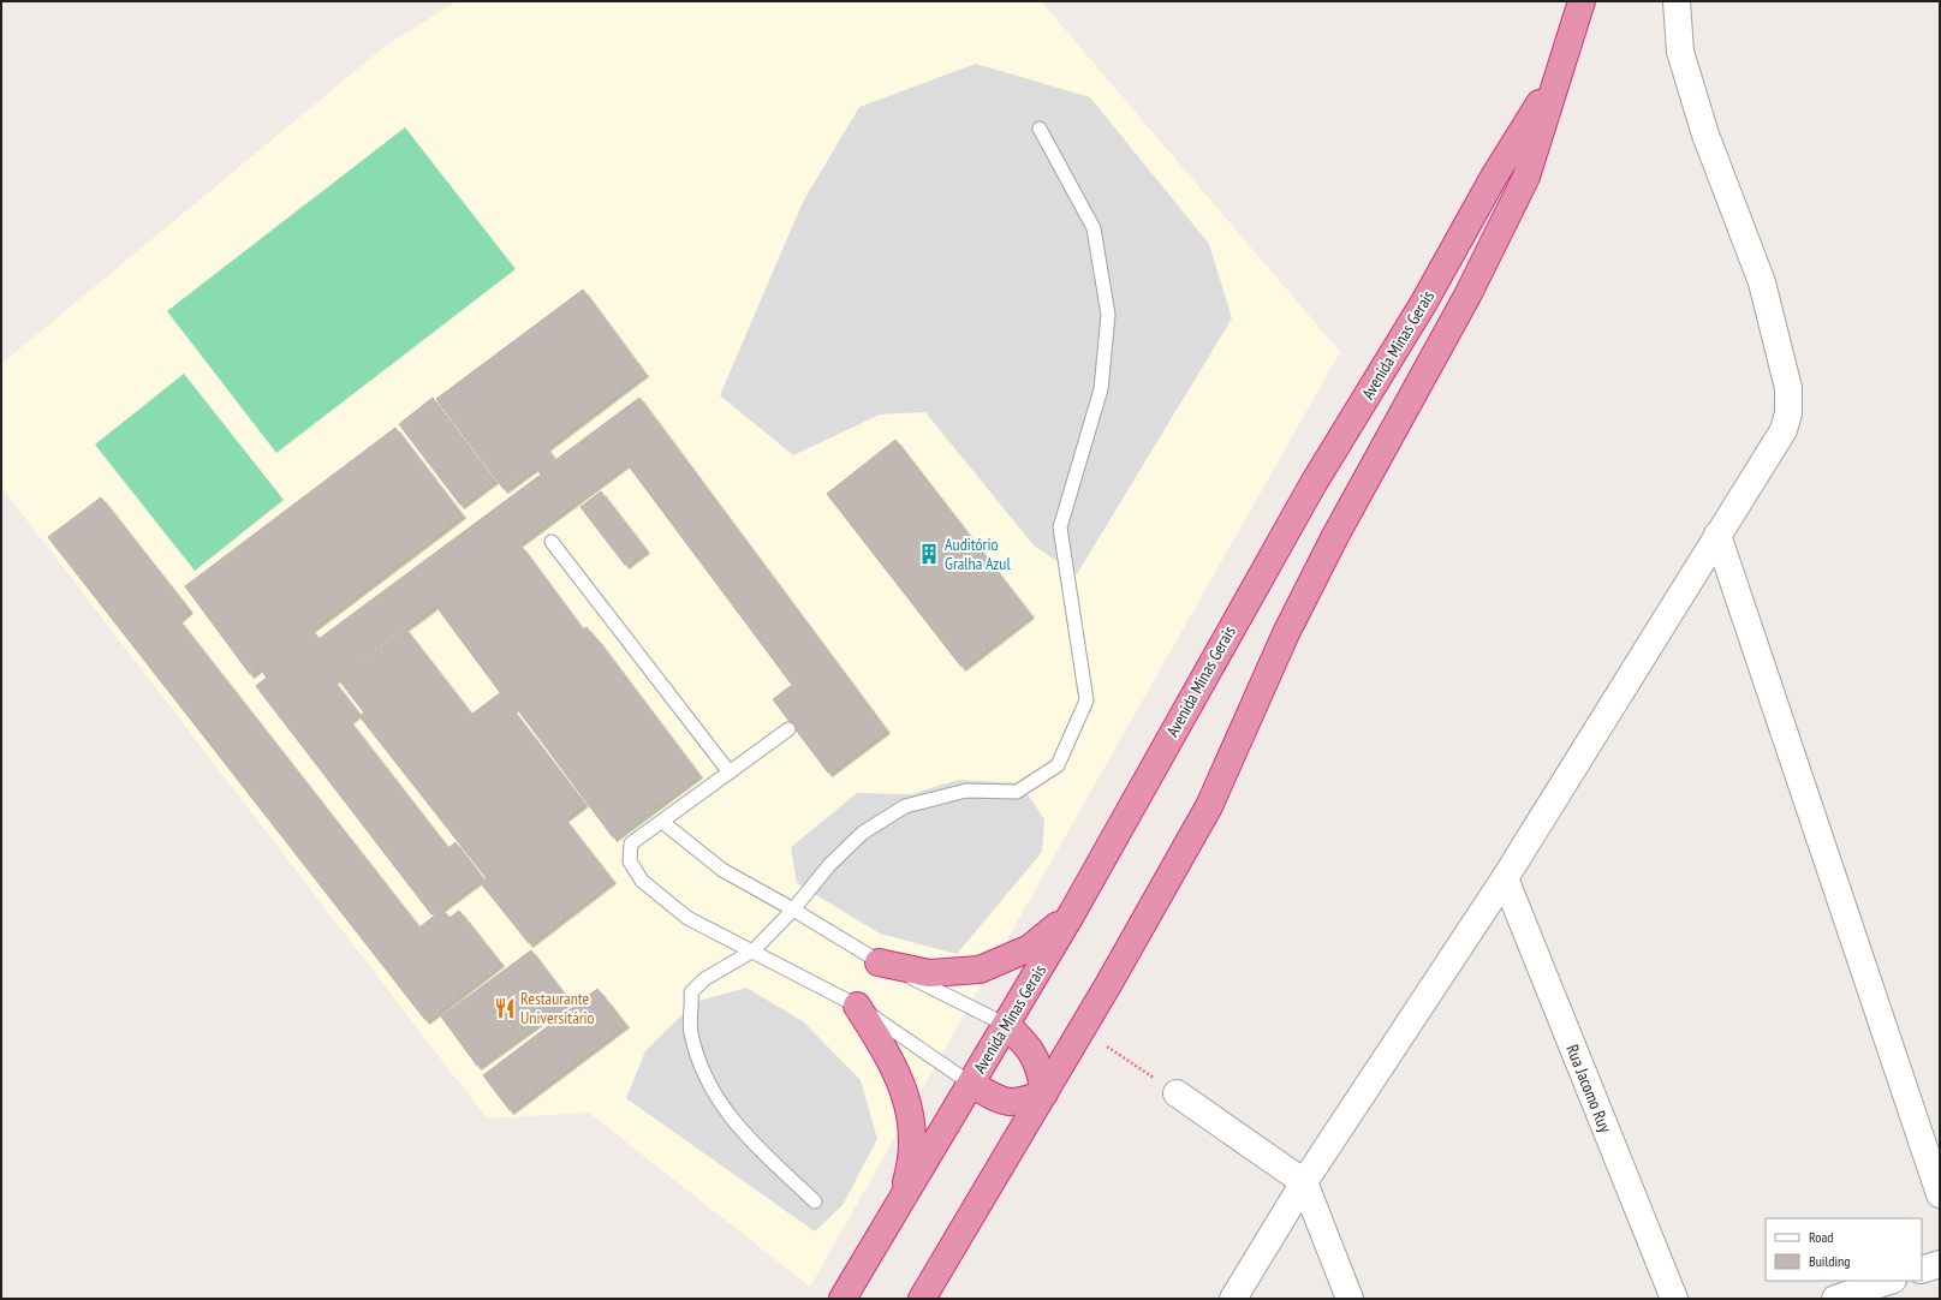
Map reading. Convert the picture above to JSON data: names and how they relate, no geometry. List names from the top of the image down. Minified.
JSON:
{"streets":{"highway":["Avenida Minas Gerais"],"street":["Rua Jacomo Ruy"]},"places":{"building":["Auditório Gralha Azul"],"restaurant":["Restaurante Universitário"]},"legend":["Road","Building"]}
